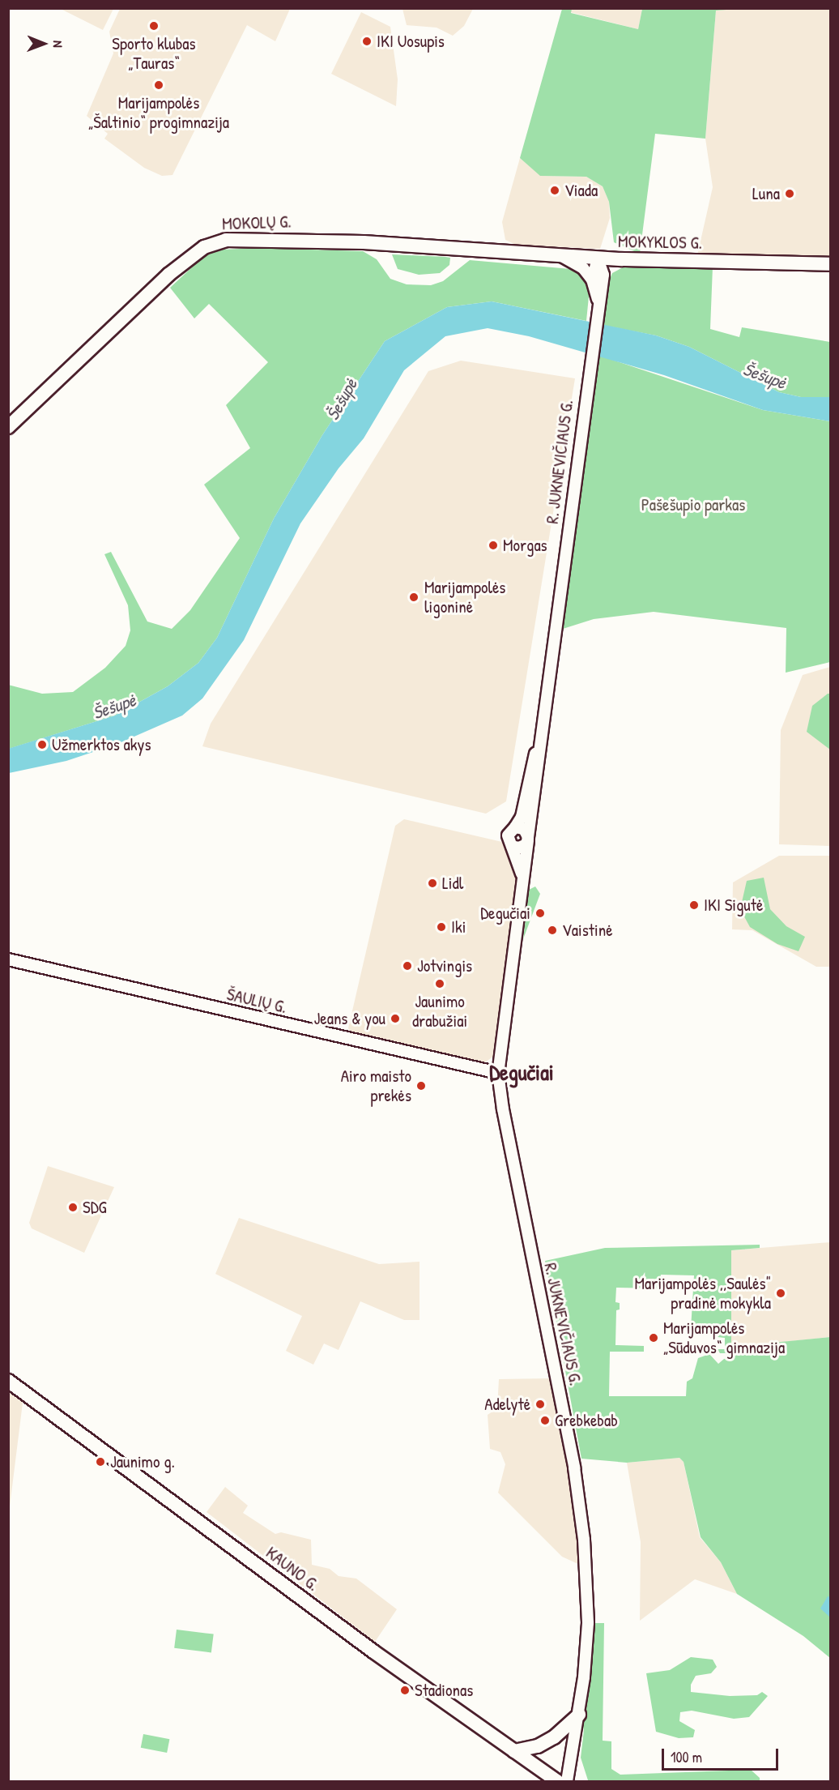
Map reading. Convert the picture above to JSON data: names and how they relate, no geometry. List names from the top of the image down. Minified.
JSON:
{"streets":{"main road":["MOKOLŲ G.","MOKYKLOS G.","KAUNO G."],"street":["R. JUKNEVIČIAUS G.","ŠAULIŲ G."]},"crossings":[["MOKOLŲ G.","MOKYKLOS G."],["R. JUKNEVIČIAUS G.","ŠAULIŲ G."]],"districts":["Degučiai"],"water":["Šešupė"],"parks":["Pašešupio parkas"],"places":["Sporto klubas „Tauras“","IKI Uosupis","Marijampolės „Šaltinio“ progimnazija","Viada","Luna","Morgas","Marijampolės ligoninė","Užmerktos akys","Lidl","IKI Sigutė","Degučiai","Iki","Vaistinė","Jotvingis","Jaunimo drabužiai","Jeans & you","Airo maisto prekės","SDG","Marijampolės ,,Saulės\" pradinė mokykla","Marijampolės „Sūduvos“ gimnazija","Adelytė","Grebkebab","Jaunimo g.","Stadionas"],"scale_bar":"100 m","north":"right"}
